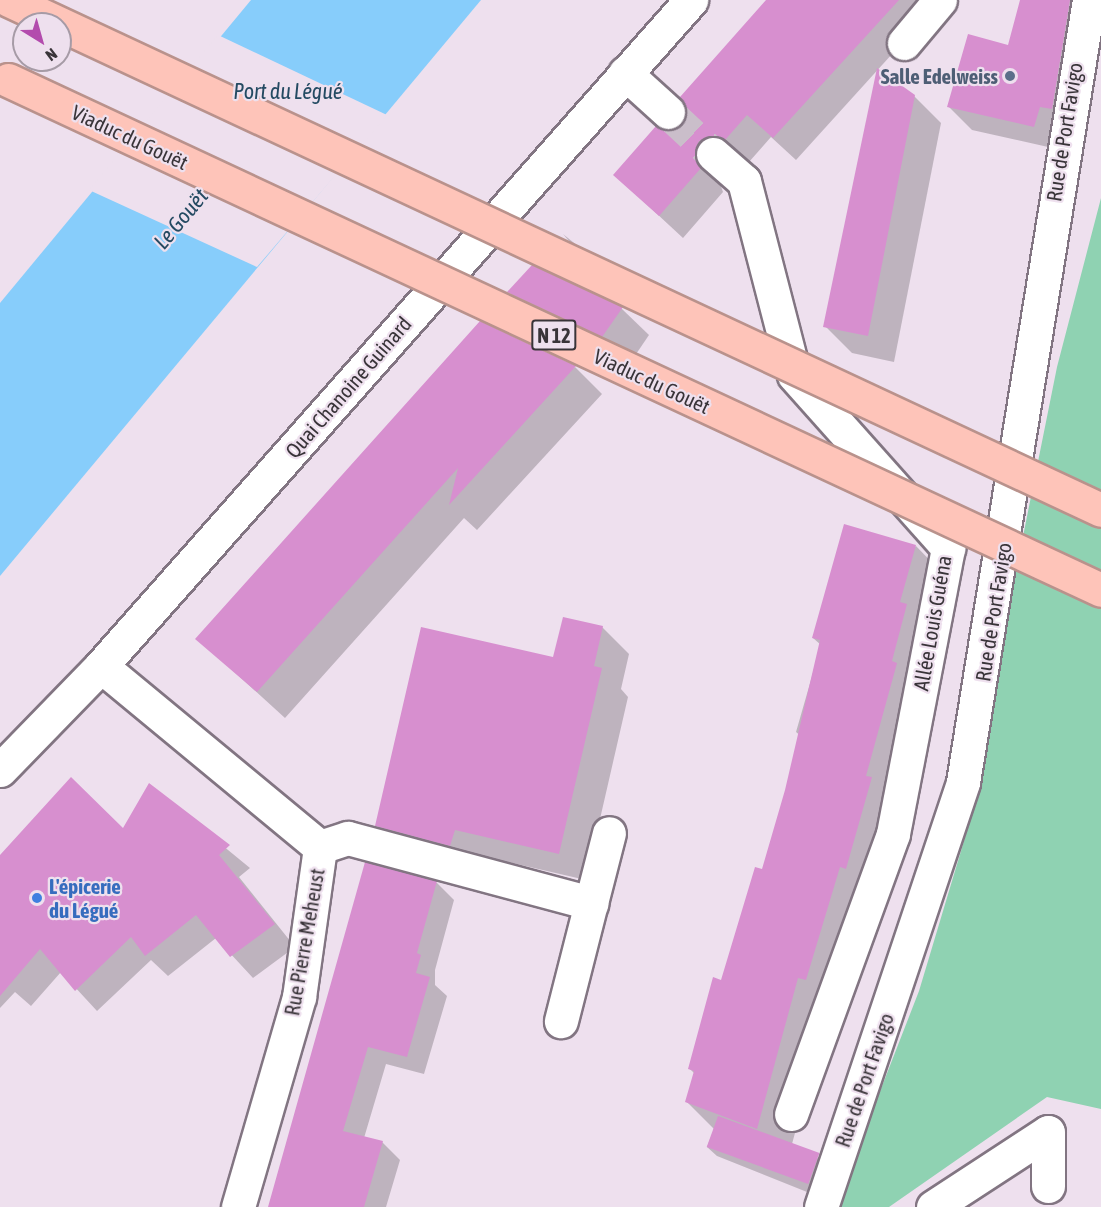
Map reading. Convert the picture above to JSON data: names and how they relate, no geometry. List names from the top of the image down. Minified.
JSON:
{"streets":{"highway":["Viaduc du Gouët","N 12"],"street":["Rue de Port Favigo","Quai Chanoine Guinard","Allée Louis Guéna","Rue Pierre Meheust"]},"crossings":[["Quai Chanoine Guinard","Rue Pierre Meheust"]],"water":["Port du Légué","Le Gouët"],"places":["Salle Edelweiss","L'épicerie du Légué"],"north":"bottom right"}
